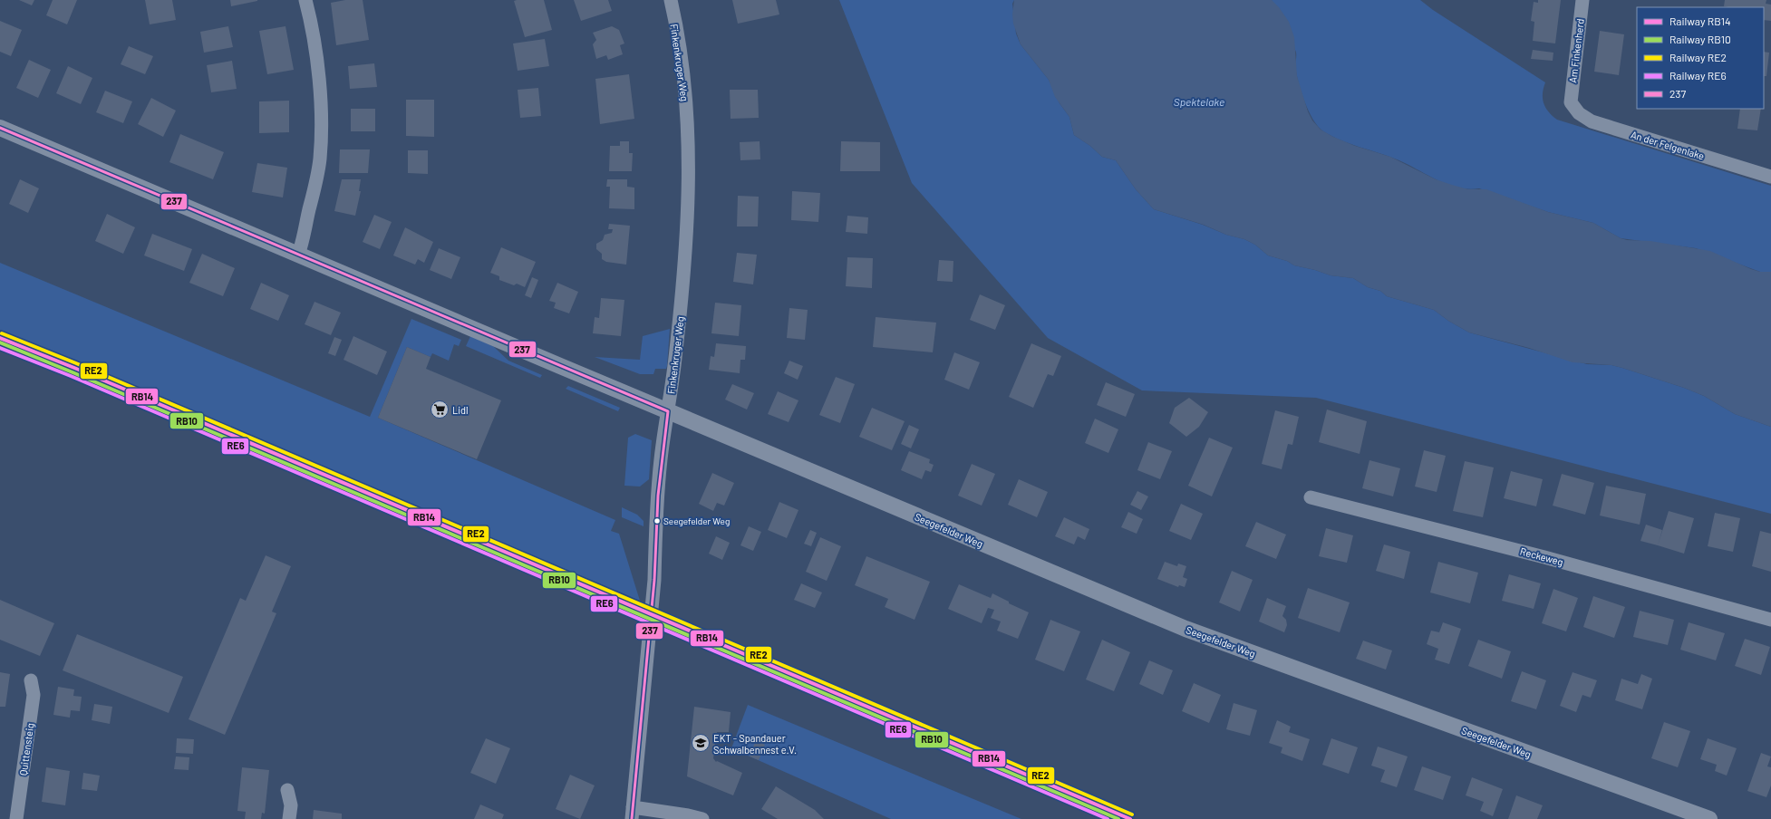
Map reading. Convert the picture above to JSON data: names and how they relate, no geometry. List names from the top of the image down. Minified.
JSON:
{"streets":{"street":["Am Finkenherd","Finkenkruger Weg","An der Felgenlake","Seegefelder Weg","Reckeweg","Quittensteig"]},"crossings":[["Am Finkenherd","An der Felgenlake"],["Finkenkruger Weg","Seegefelder Weg"]],"water":["Spektelake"],"places":{"supermarket":["Lidl"],"other":["Seegefelder Weg"],"school or university":["EKT - Spandauer Schwalbennest e.V."]},"lines":["transit line 237","rail line RE2","rail line RB14","rail line RB10","rail line RE6"],"legend":["Railway RB14","Railway RB10","Railway RE2","Railway RE6","237"]}
